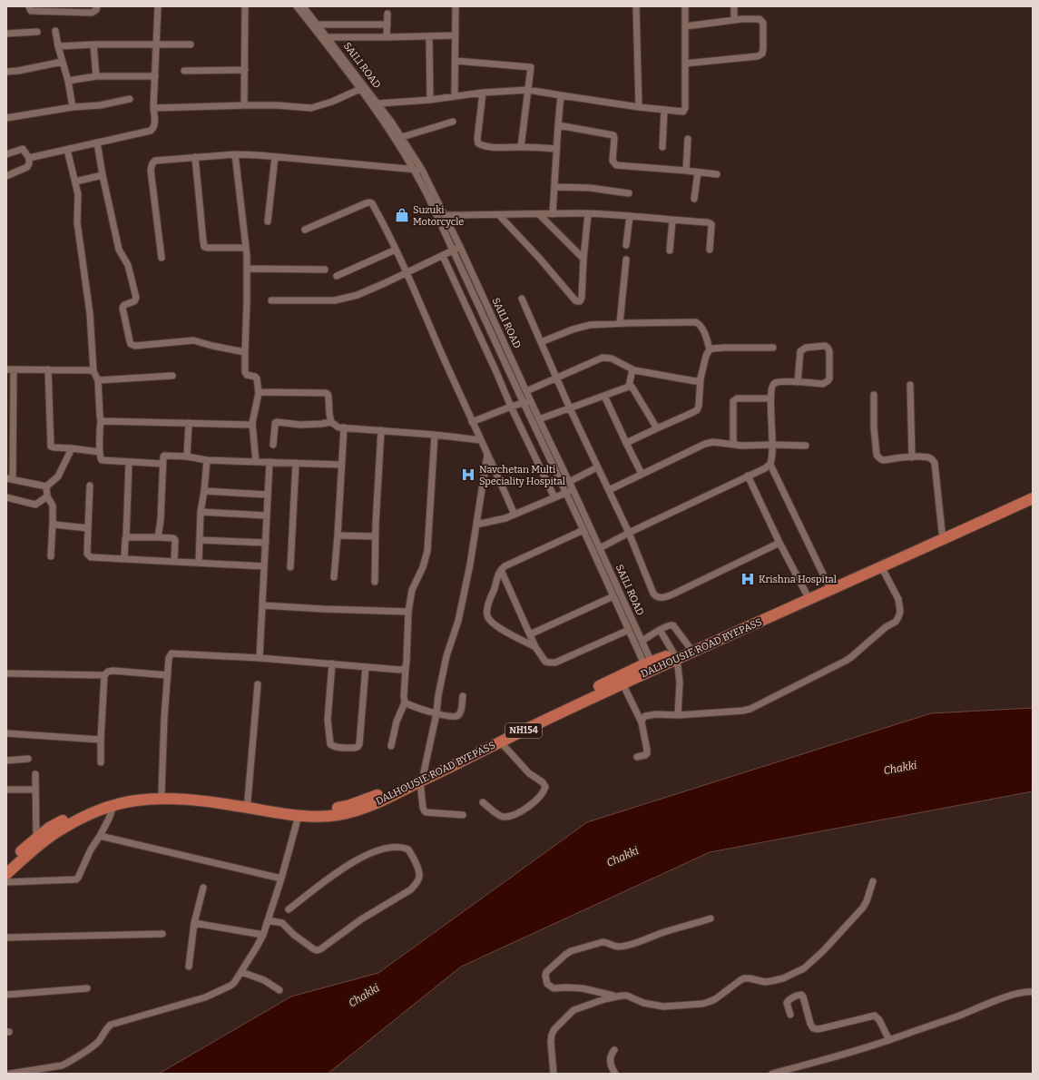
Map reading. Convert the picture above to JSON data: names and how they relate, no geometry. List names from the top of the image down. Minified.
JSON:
{"streets":{"highway":["DALHOUSIE ROAD BYEPASS","NH154"],"street":["SAILI ROAD"]},"crossings":[["SAILI ROAD","DALHOUSIE ROAD BYEPASS"],["SAILI ROAD","NH154"],["DALHOUSIE ROAD BYEPASS","NH154"]],"water":["Chakki"],"places":{"shop":["Suzuki Motorcycle"],"hospital":["Navchetan Multi Speciality Hospital","Krishna Hospital"]}}
